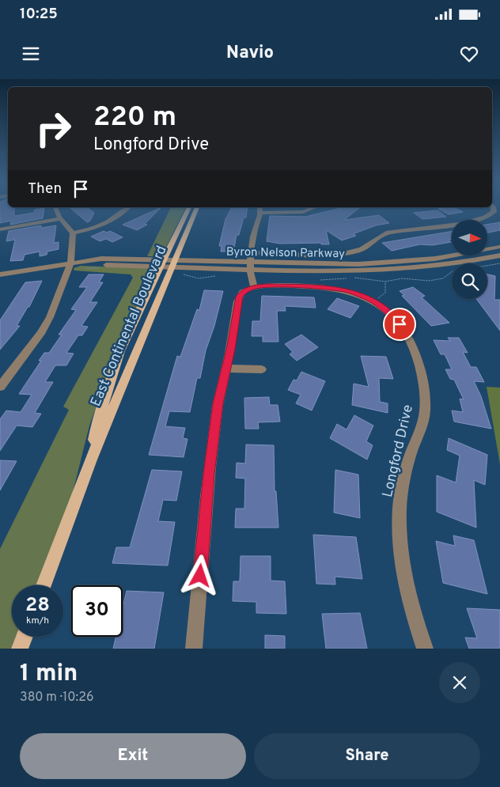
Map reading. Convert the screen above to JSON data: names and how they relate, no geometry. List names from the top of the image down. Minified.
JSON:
{"streets":{"main road":["East Continental Boulevard"],"street":["Byron Nelson Parkway","Longford Drive"]},"crossings":[["Byron Nelson Parkway","East Continental Boulevard"]],"north":"right","page":{"status":"10:25","header":"Navio","turn":["220 m","Longford Drive"],"then":"Then","speed":"28 km/h","limit":"30","heading":["1 min","380 m · 10:26"],"buttons":["Exit","Share"]}}
